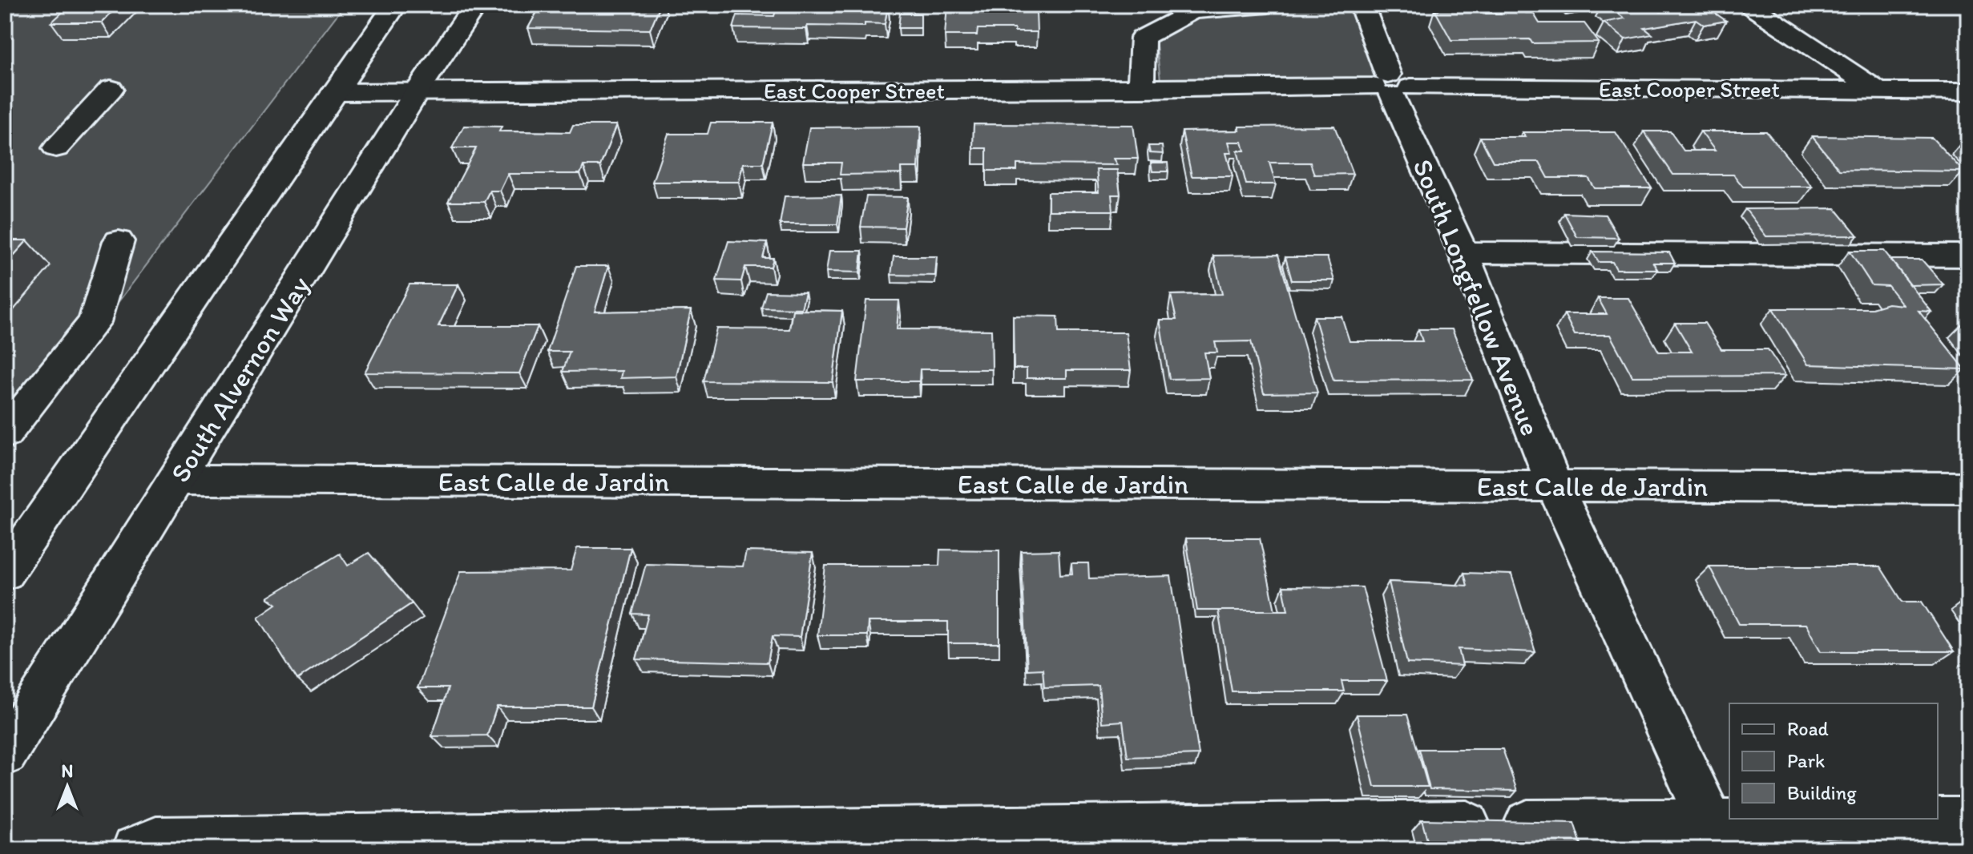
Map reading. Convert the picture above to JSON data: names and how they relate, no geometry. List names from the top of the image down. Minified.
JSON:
{"streets":{"street":["East Cooper Street","South Longfellow Avenue","South Alvernon Way","East Calle de Jardin"]},"crossings":[["East Cooper Street","South Longfellow Avenue"],["East Cooper Street","South Alvernon Way"],["South Longfellow Avenue","East Calle de Jardin"],["South Alvernon Way","East Calle de Jardin"]],"legend":["Road","Park","Building"],"north":"top"}
